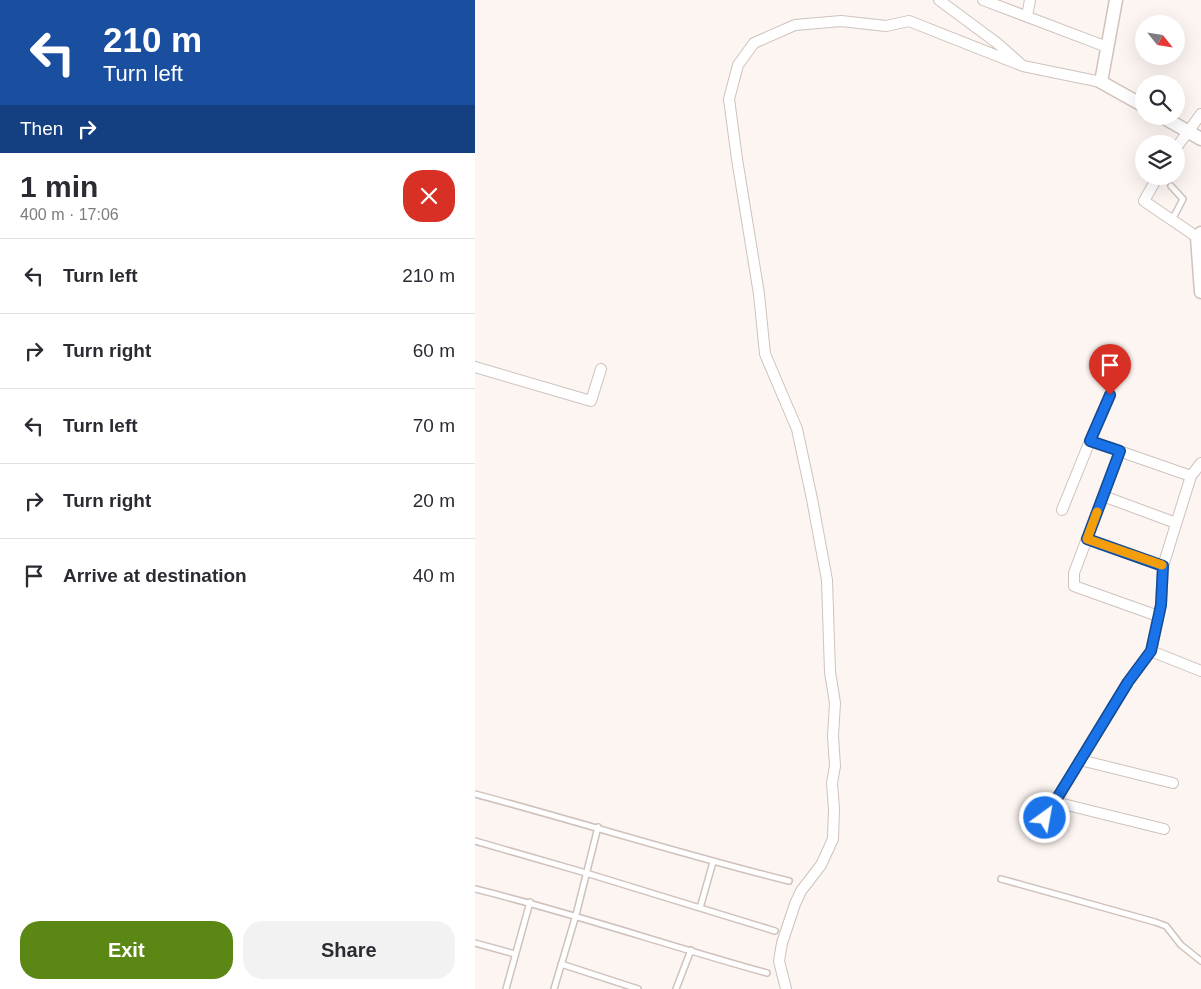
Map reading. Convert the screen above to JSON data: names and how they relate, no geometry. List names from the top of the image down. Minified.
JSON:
{"north":"bottom right","page":{"turn":["210 m","Turn left"],"then":"Then","heading":["1 min","400 m · 17:06"],"list":[{"name":"Turn left","value":"210 m"},{"name":"Turn right","value":"60 m"},{"name":"Turn left","value":"70 m"},{"name":"Turn right","value":"20 m"},{"name":"Arrive at destination","value":"40 m"}],"buttons":["Exit","Share"]}}
